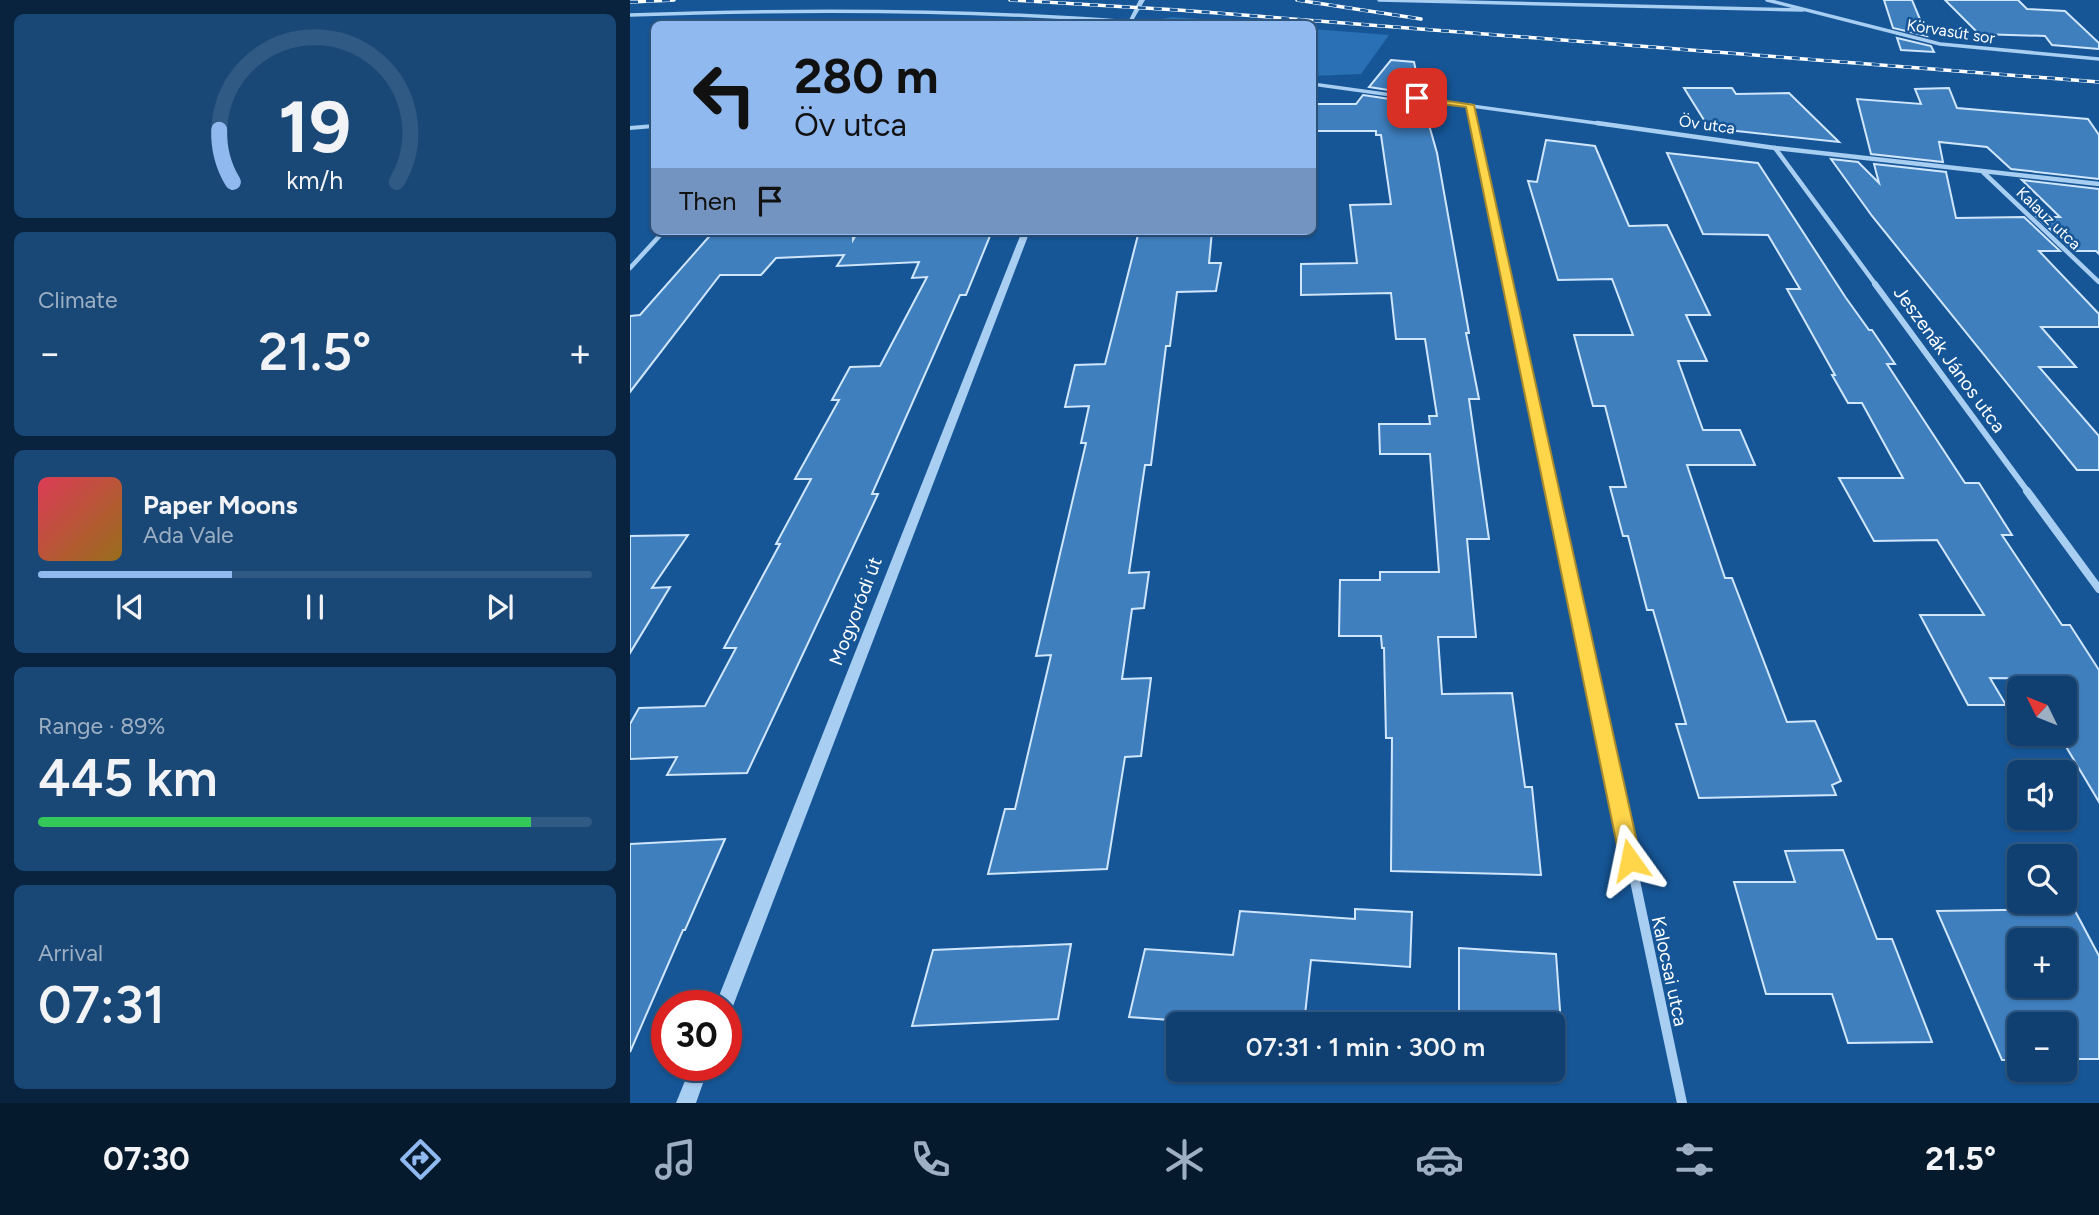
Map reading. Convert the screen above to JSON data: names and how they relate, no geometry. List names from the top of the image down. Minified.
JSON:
{"streets":{"street":["Körvasút sor","Öv utca","Kalauz utca","Jeszenák János utca","Mogyoródi út","Kalocsai utca"]},"crossings":[["Öv utca","Kalauz utca"],["Öv utca","Jeszenák János utca"],["Öv utca","Kalocsai utca"]],"north":"top left","page":{"turn":["280 m","Öv utca"],"then":"Then","tile":["Climate",["Range · 89%","445 km"],["Arrival","07:31"]],"heat":["−","21.5°","+"],"song":["Paper Moons","Ada Vale"],"map_buttons":["+","−"],"limit":"30","trip":"07:31 · 1 min · 300 m","tabs":["07:30","21.5°"],"gauge":["19","km/h"]}}
